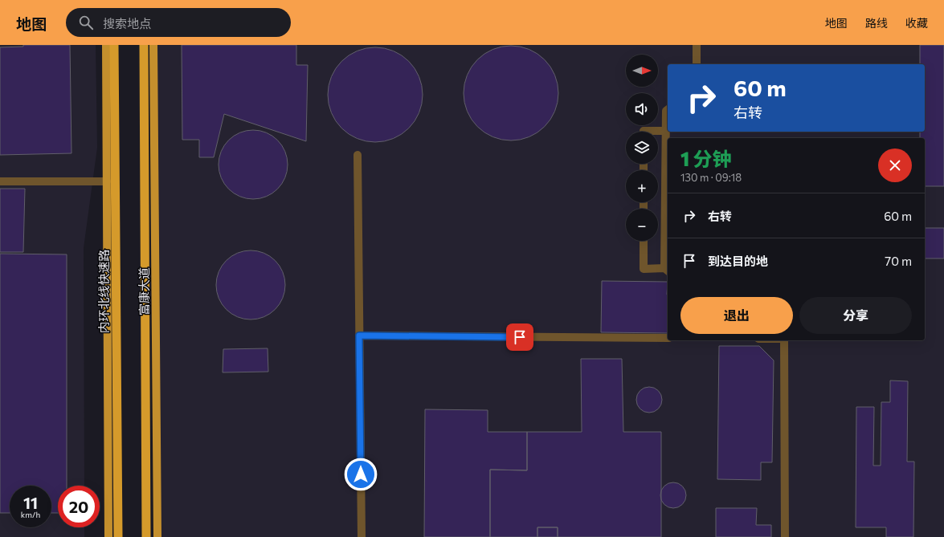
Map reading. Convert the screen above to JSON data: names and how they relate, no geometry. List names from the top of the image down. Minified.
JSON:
{"streets":{"highway":["内环北线快速路"],"main road":["富康大道"]},"north":"right","page":{"header":"地图","search":"搜索地点","nav":["地图","路线","收藏"],"map_buttons":["+","−"],"turn":["60 m","右转"],"heading":["1 分钟","130 m · 09:18"],"list":[{"name":"右转","value":"60 m"},{"name":"到达目的地","value":"70 m"}],"buttons":["退出","分享"],"speed":"11 km/h","limit":"20"}}
